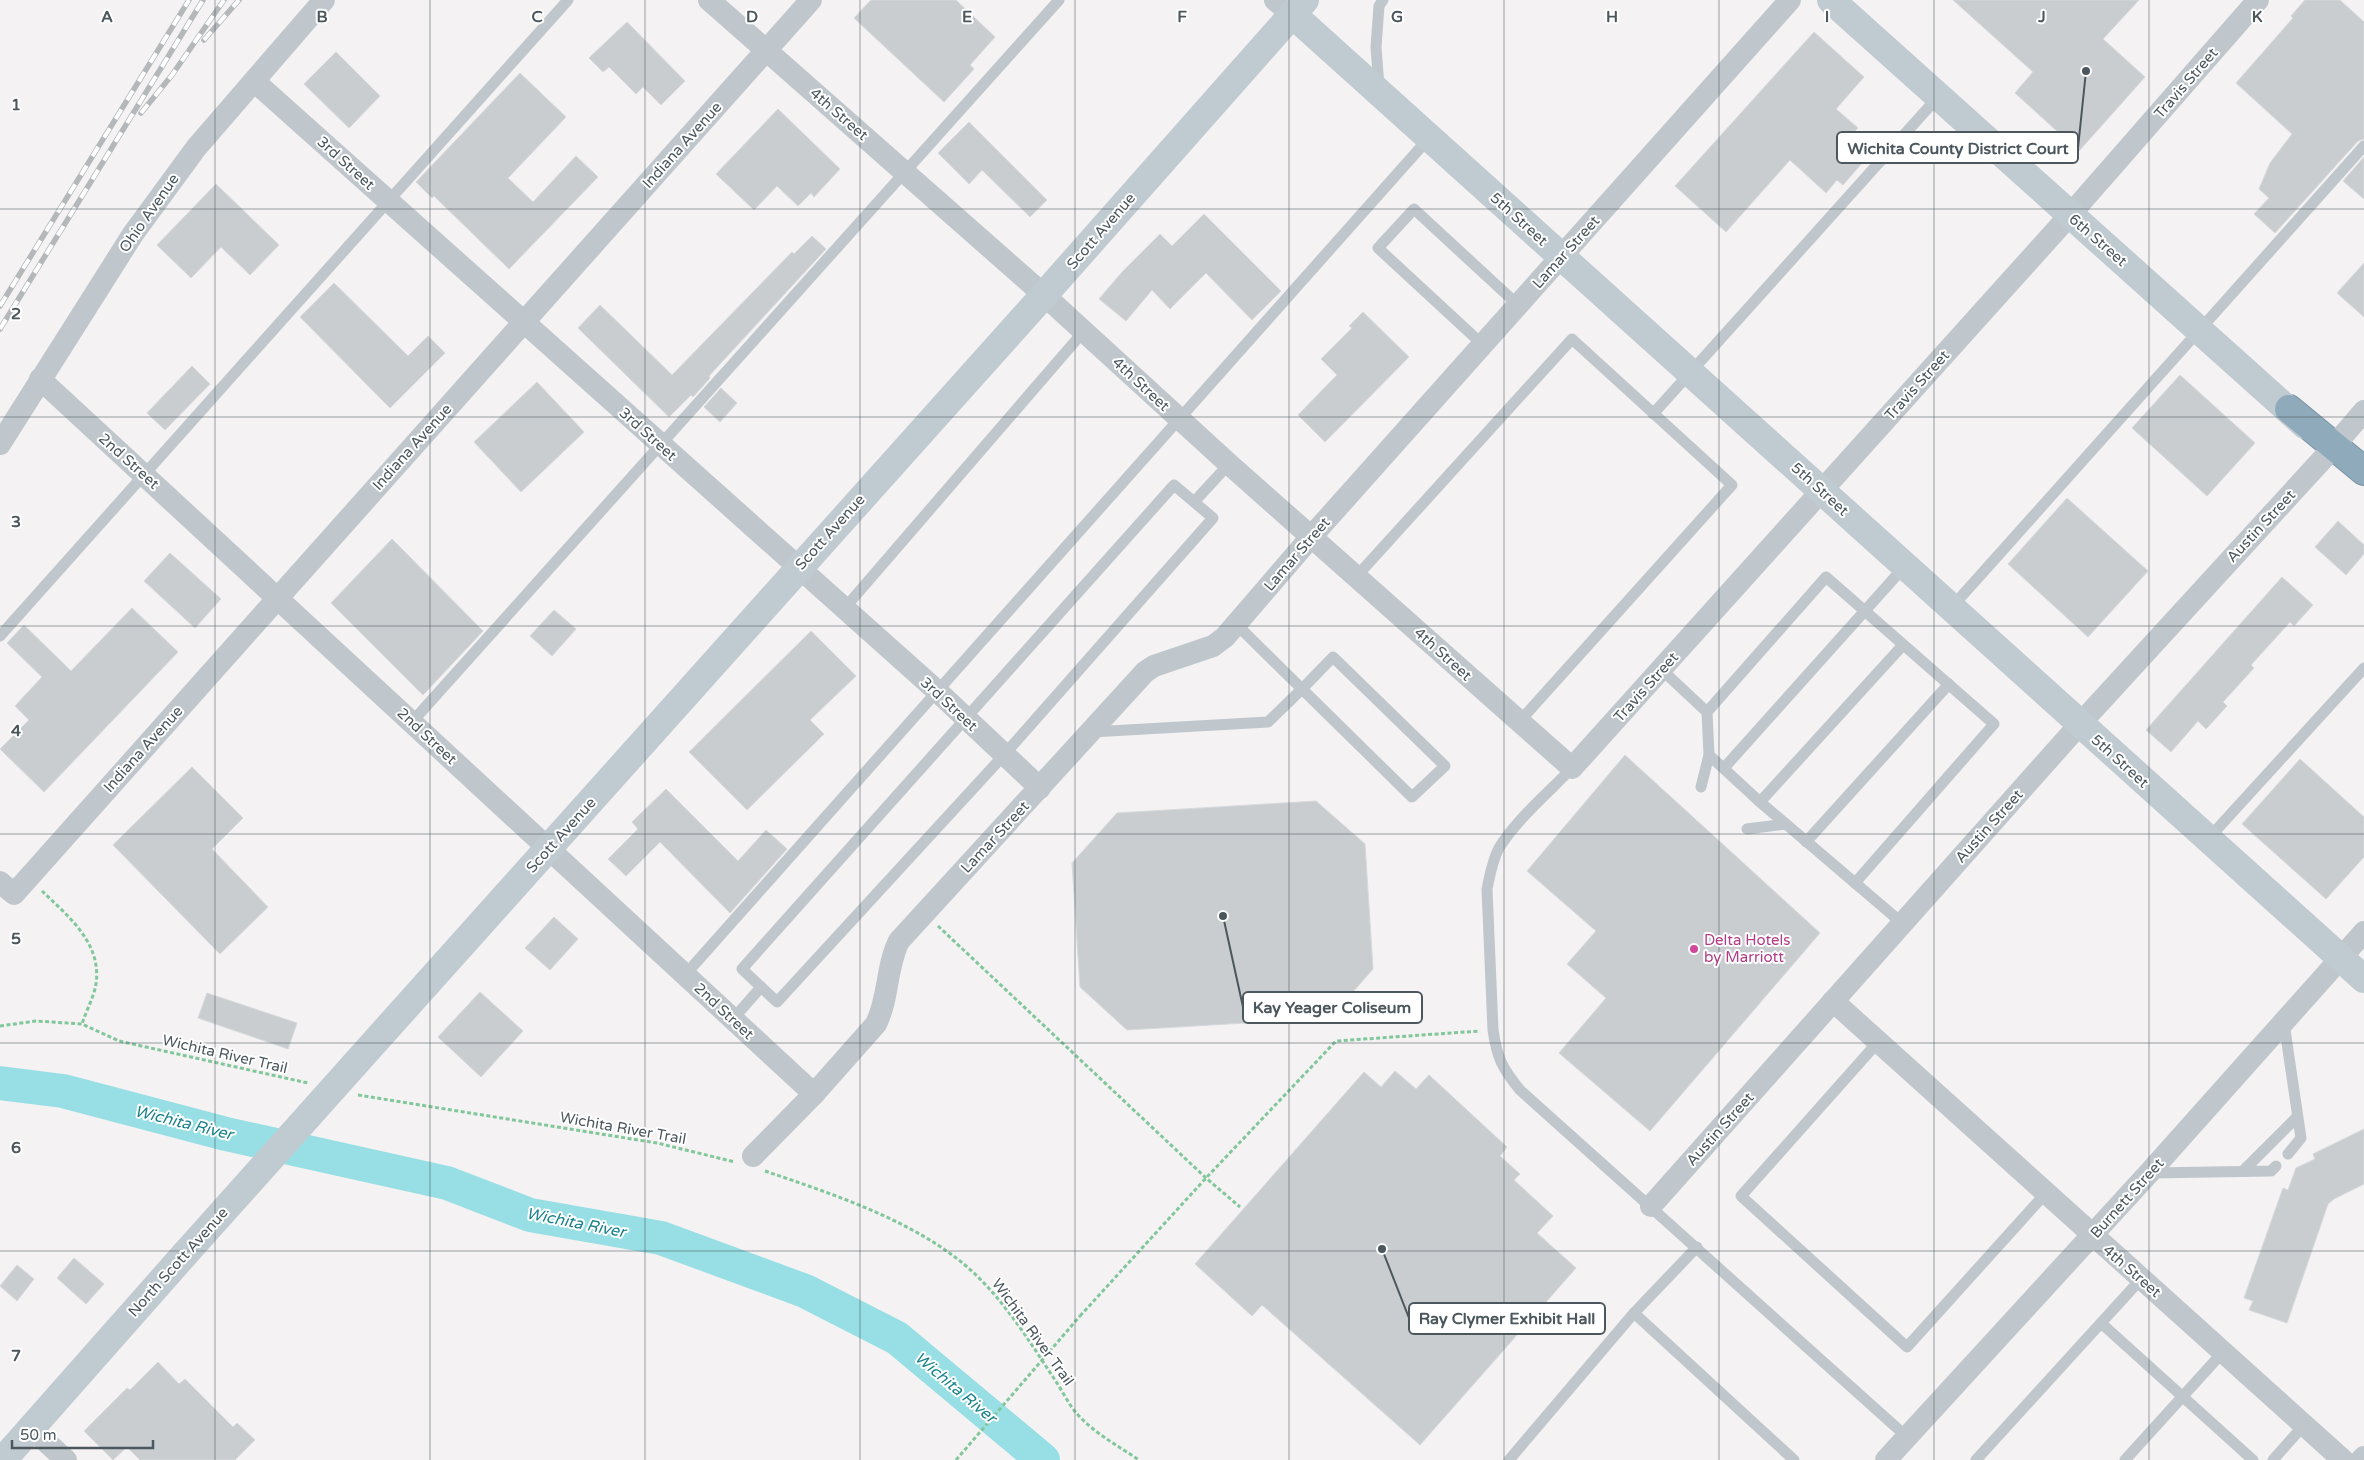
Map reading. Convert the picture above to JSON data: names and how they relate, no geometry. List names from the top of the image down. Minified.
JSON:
{"streets":{"main road":["5th Street","Scott Avenue","6th Street","North Scott Avenue"],"street":["Travis Street","4th Street","Indiana Avenue","3rd Street","Ohio Avenue","Lamar Street","2nd Street","Austin Street","Burnett Street"],"path":["Wichita River Trail"]},"crossings":[["Travis Street","4th Street"],["Travis Street","5th Street"],["Travis Street","6th Street"],["4th Street","Indiana Avenue"],["4th Street","Scott Avenue"],["4th Street","Lamar Street"],["4th Street","Austin Street"],["4th Street","Burnett Street"],["Indiana Avenue","3rd Street"],["Indiana Avenue","2nd Street"],["3rd Street","Ohio Avenue"],["3rd Street","Scott Avenue"],["3rd Street","Lamar Street"],["Ohio Avenue","2nd Street"],["5th Street","Scott Avenue"],["5th Street","Lamar Street"],["5th Street","Austin Street"],["5th Street","Burnett Street"],["Scott Avenue","2nd Street"],["Scott Avenue","North Scott Avenue"],["Lamar Street","2nd Street"],["Lamar Street","Wichita River Trail"]],"water":["Wichita River"],"places":["Wichita County District Court","Kay Yeager Coliseum","Delta Hotels by Marriott","Ray Clymer Exhibit Hall"],"scale_bar":"50 m","grid":{"columns":["A","B","C","D","E","F","G","H","I","J","K"],"rows":["1","2","3","4","5","6","7"]}}
